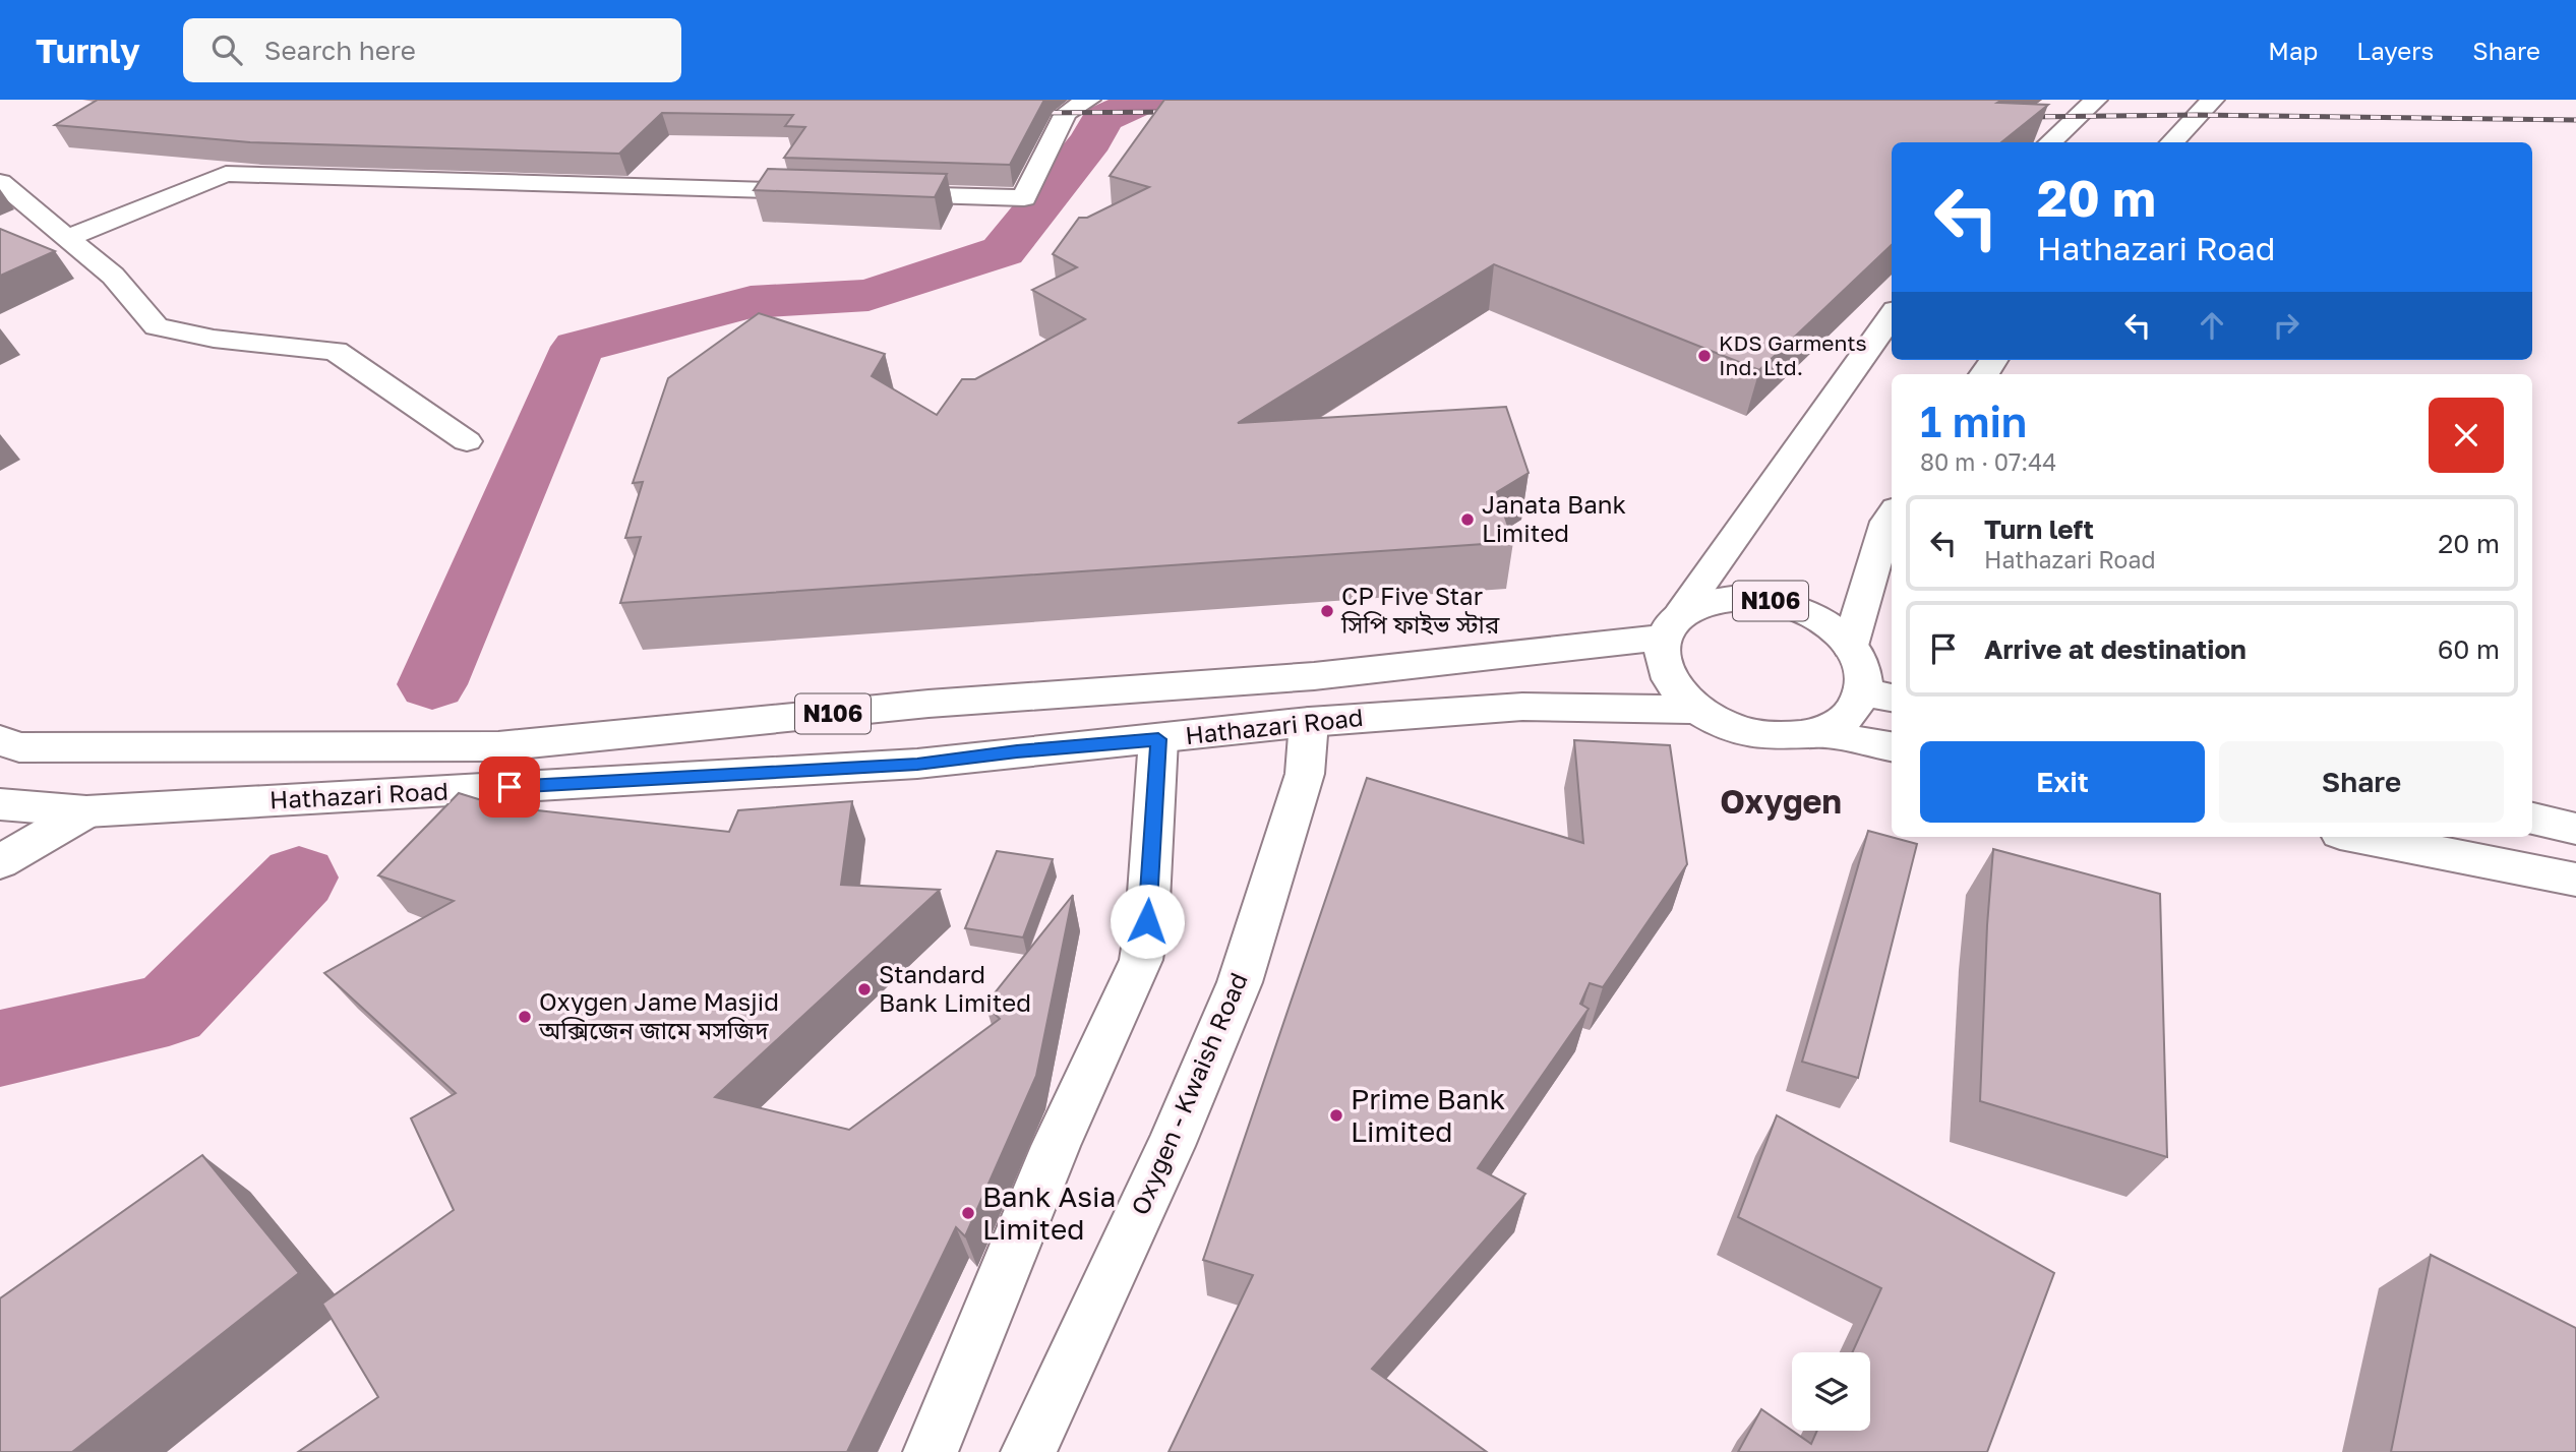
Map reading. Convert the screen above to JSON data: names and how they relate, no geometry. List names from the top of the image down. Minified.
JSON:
{"streets":{"main road":["N106","Hathazari Road","Oxygen - Kwaish Road"]},"crossings":[["N106","Hathazari Road"],["Hathazari Road","Oxygen - Kwaish Road"]],"districts":["Oxygen"],"places":["KDS Garments Ind. Ltd.","Janata Bank Limited","CP Five Star সিপি ফাইভ স্টার","Standard Bank Limited","Oxygen Jame Masjid অক্সিজেন জামে মসজিদ","Prime Bank Limited","Bank Asia Limited"],"page":{"header":"Turnly","search":"Search here","nav":["Map","Layers","Share"],"turn":["20 m","Hathazari Road"],"heading":["1 min","80 m · 07:44"],"list":[{"name":"Turn left","note":"Hathazari Road","value":"20 m"},{"name":"Arrive at destination","value":"60 m"}],"buttons":["Exit","Share"]}}
